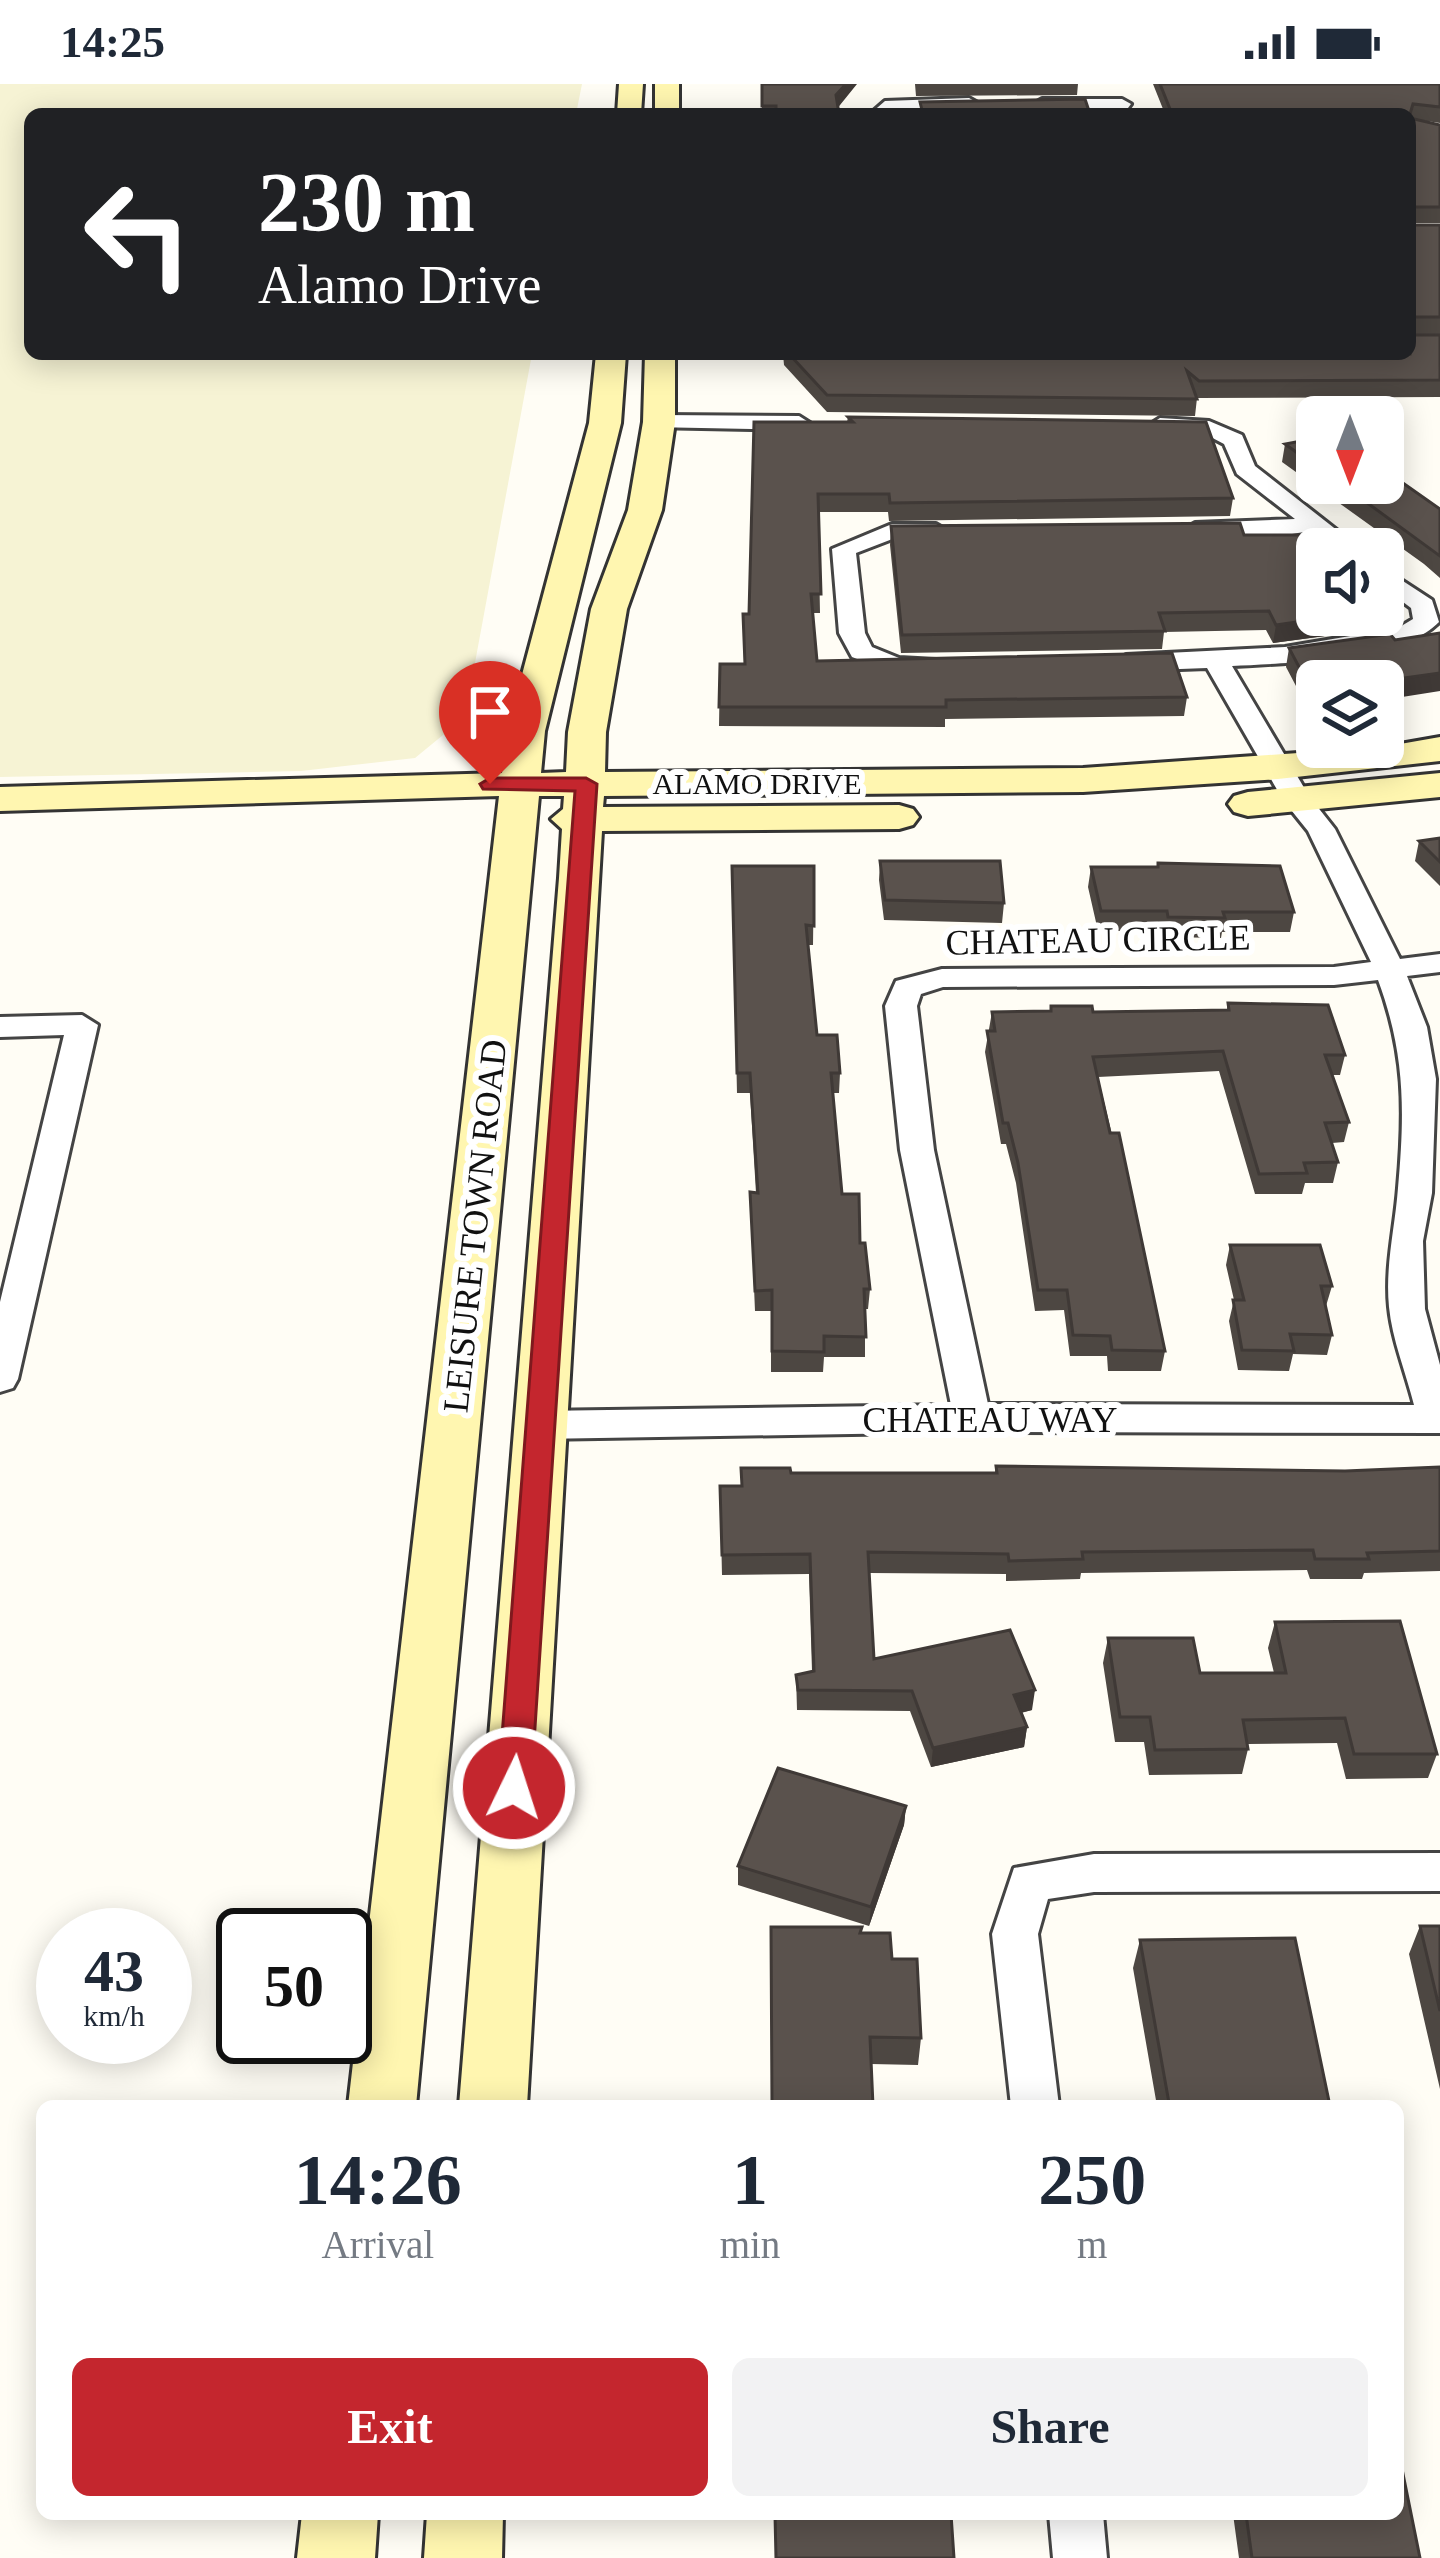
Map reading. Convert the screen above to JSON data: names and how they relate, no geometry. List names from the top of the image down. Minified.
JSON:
{"streets":{"main road":["ALAMO DRIVE","LEISURE TOWN ROAD"],"street":["CHATEAU CIRCLE","CHATEAU WAY"]},"crossings":[["ALAMO DRIVE","LEISURE TOWN ROAD"],["CHATEAU CIRCLE","CHATEAU WAY"],["LEISURE TOWN ROAD","CHATEAU WAY"]],"north":"bottom","page":{"status":"14:25","turn":["230 m","Alamo Drive"],"speed":"43 km/h","limit":"50","eta":["14:26","Arrival","1","min","250","m"],"buttons":["Exit","Share"]}}
